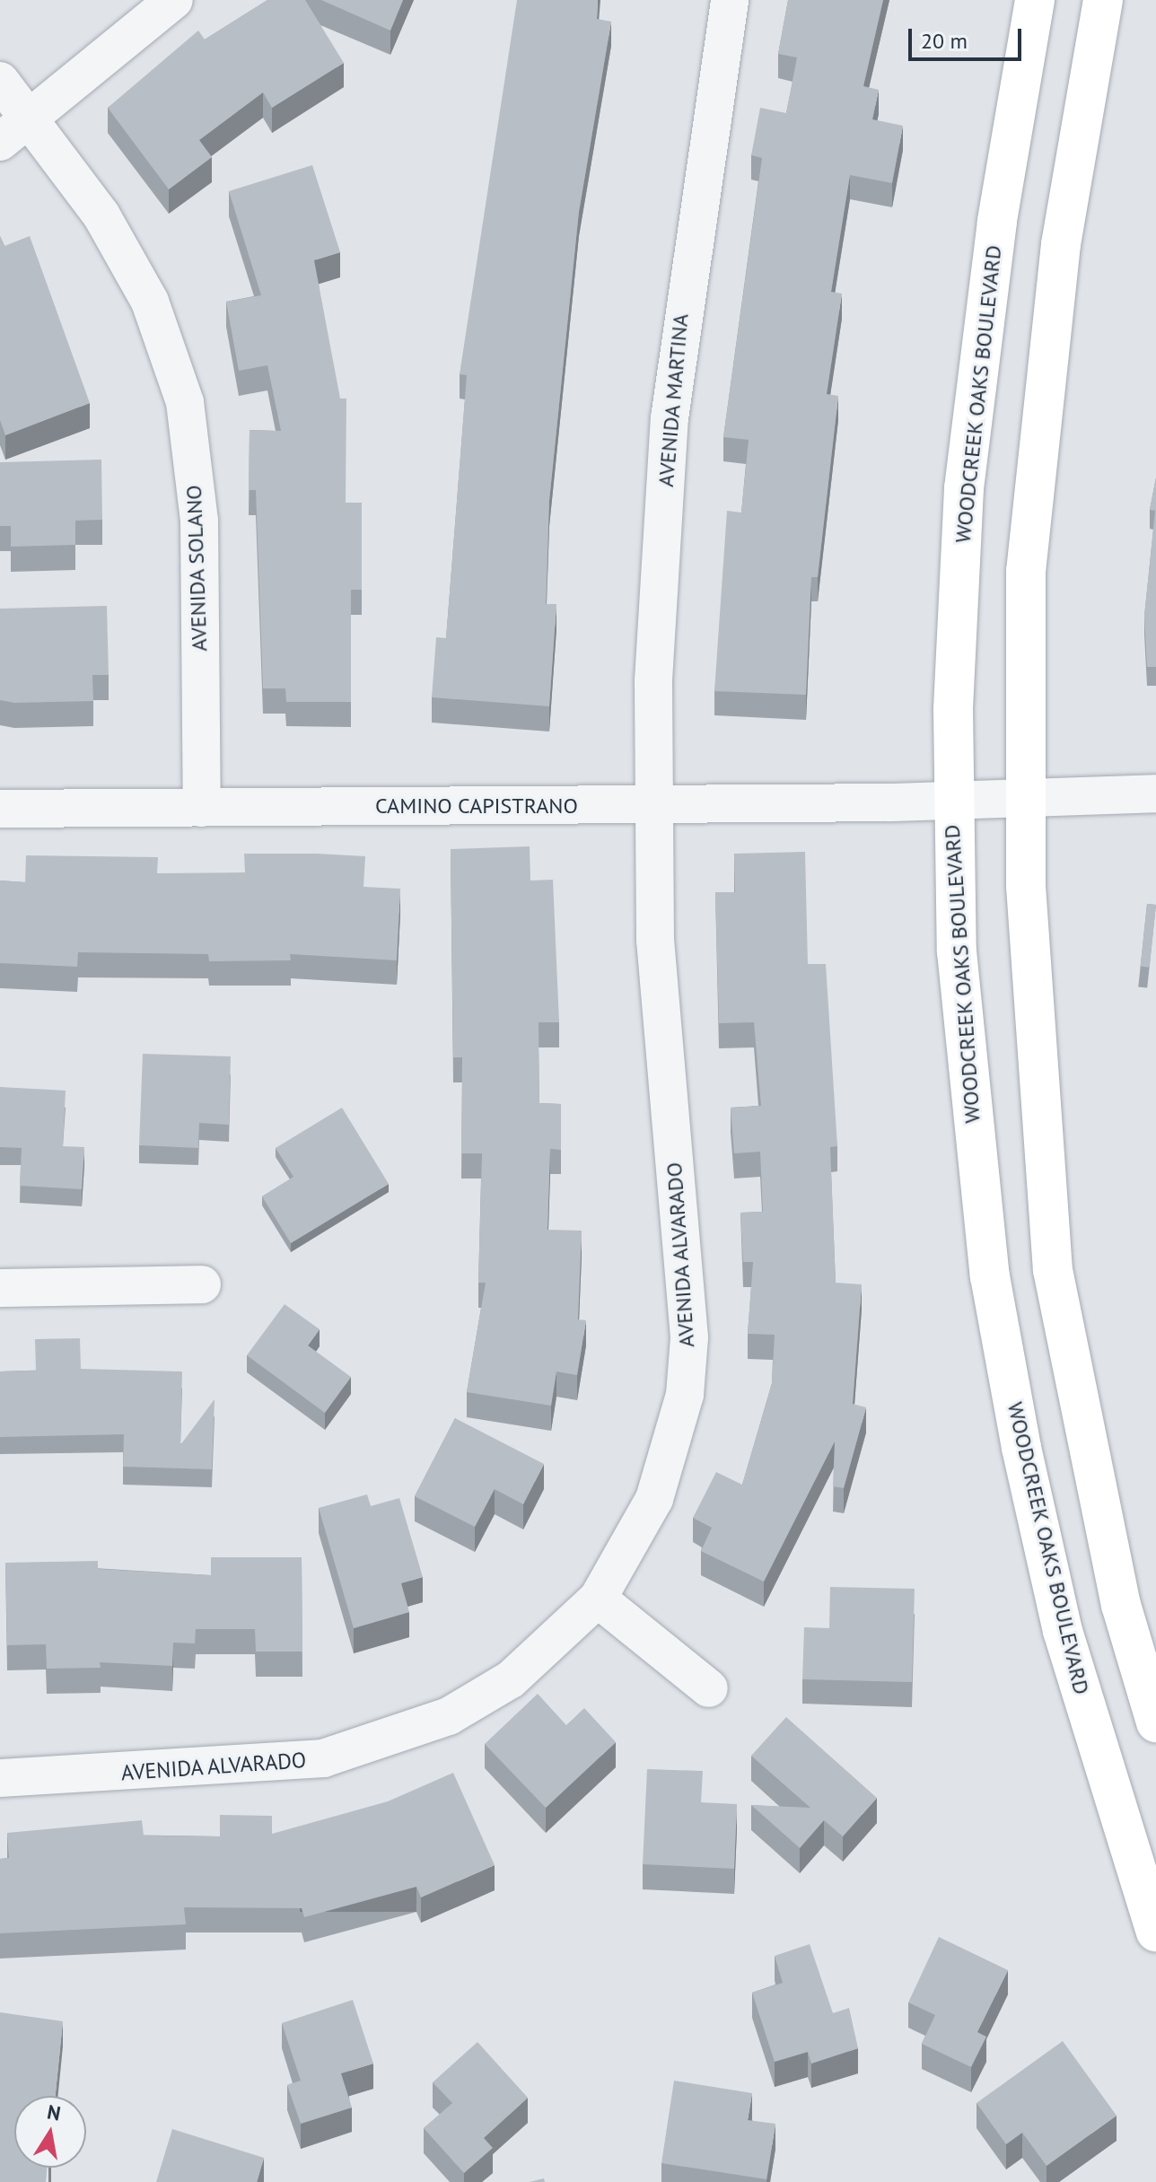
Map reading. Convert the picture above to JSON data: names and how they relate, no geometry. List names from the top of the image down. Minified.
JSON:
{"streets":{"main road":["WOODCREEK OAKS BOULEVARD"],"street":["AVENIDA MARTINA","AVENIDA SOLANO","CAMINO CAPISTRANO","AVENIDA ALVARADO"]},"crossings":[["WOODCREEK OAKS BOULEVARD","CAMINO CAPISTRANO"],["AVENIDA MARTINA","CAMINO CAPISTRANO"],["AVENIDA MARTINA","AVENIDA ALVARADO"],["AVENIDA SOLANO","CAMINO CAPISTRANO"],["CAMINO CAPISTRANO","AVENIDA ALVARADO"]],"scale_bar":"20 m","north":"top"}
